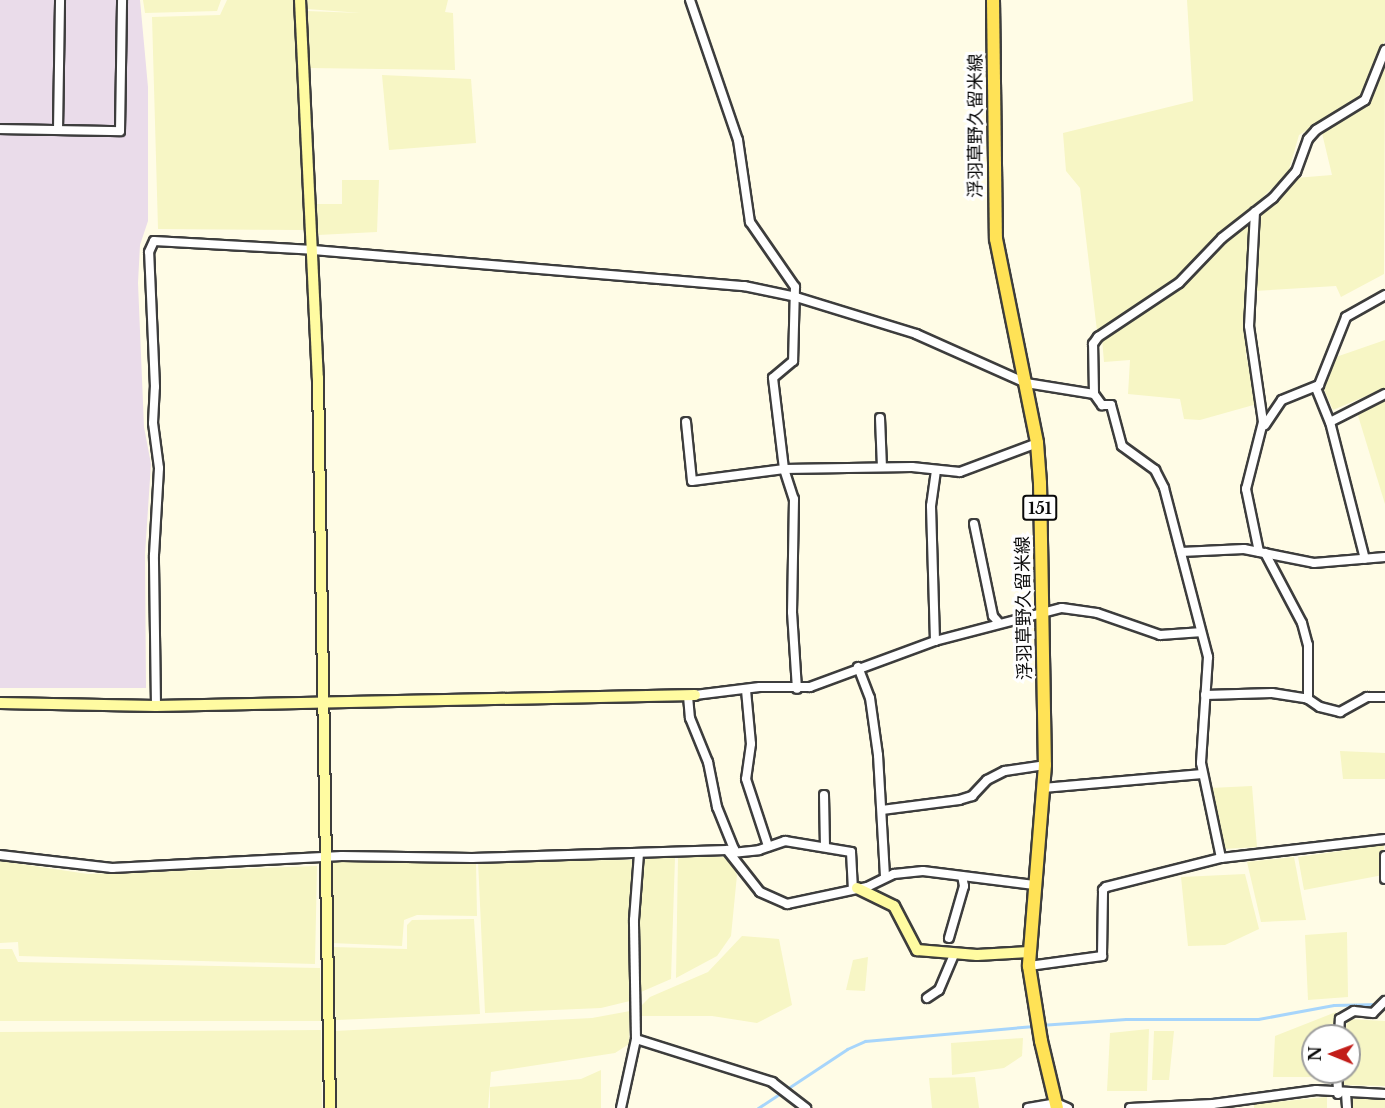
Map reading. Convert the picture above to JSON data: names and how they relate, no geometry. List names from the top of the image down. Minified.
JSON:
{"streets":{"main road":["浮羽草野久留米線","151"]},"north":"left"}
